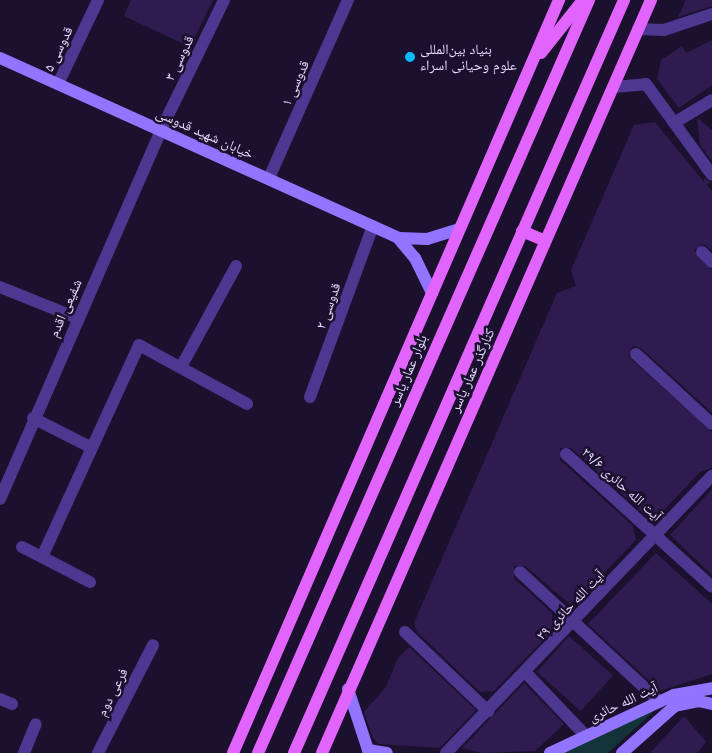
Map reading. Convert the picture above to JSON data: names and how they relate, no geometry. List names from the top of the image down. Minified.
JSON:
{"streets":{"main road":["خیابان شهید قدوسی","بلوار عمار یاسر","کنارگذر عمار یاسر","آیت الله حائری"],"street":["قدوسی ۵","قدوسی ۳","قدوسی ۱","قدوسی ۲","شفیعی اقدم","آیت الله حائری ۲۹/۶","آیت الله حائری ۲۹","فرعی دوم"]},"crossings":[["قدوسی ۵","خیابان شهید قدوسی"],["قدوسی ۳","خیابان شهید قدوسی"],["قدوسی ۳","شفیعی اقدم"],["قدوسی ۱","خیابان شهید قدوسی"],["خیابان شهید قدوسی","قدوسی ۲"],["خیابان شهید قدوسی","شفیعی اقدم"],["آیت الله حائری ۲۹/۶","آیت الله حائری ۲۹"]],"places":["بنیاد بین‌المللی علوم وحیانی اسراء"]}
